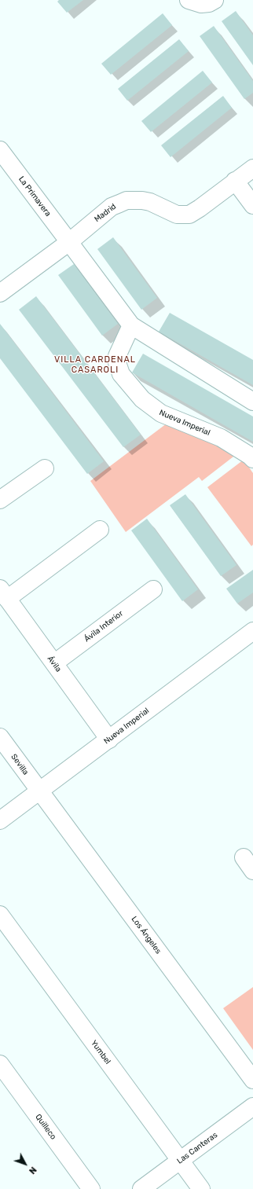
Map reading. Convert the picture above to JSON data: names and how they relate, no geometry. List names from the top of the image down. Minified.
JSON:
{"streets":{"street":["La Primavera","Madrid","Nueva Imperial","Ávila Interior","Ávila","Sevilla","Los Ángeles","Yumbel","Quilleco","Las Canteras"]},"crossings":[["La Primavera","Madrid"],["Nueva Imperial","Ávila"],["Nueva Imperial","Sevilla"],["Nueva Imperial","Los Ángeles"],["Ávila Interior","Ávila"],["Sevilla","Los Ángeles"],["Yumbel","Las Canteras"]],"districts":["VILLA CARDENAL CASAROLI"],"north":"bottom right"}
